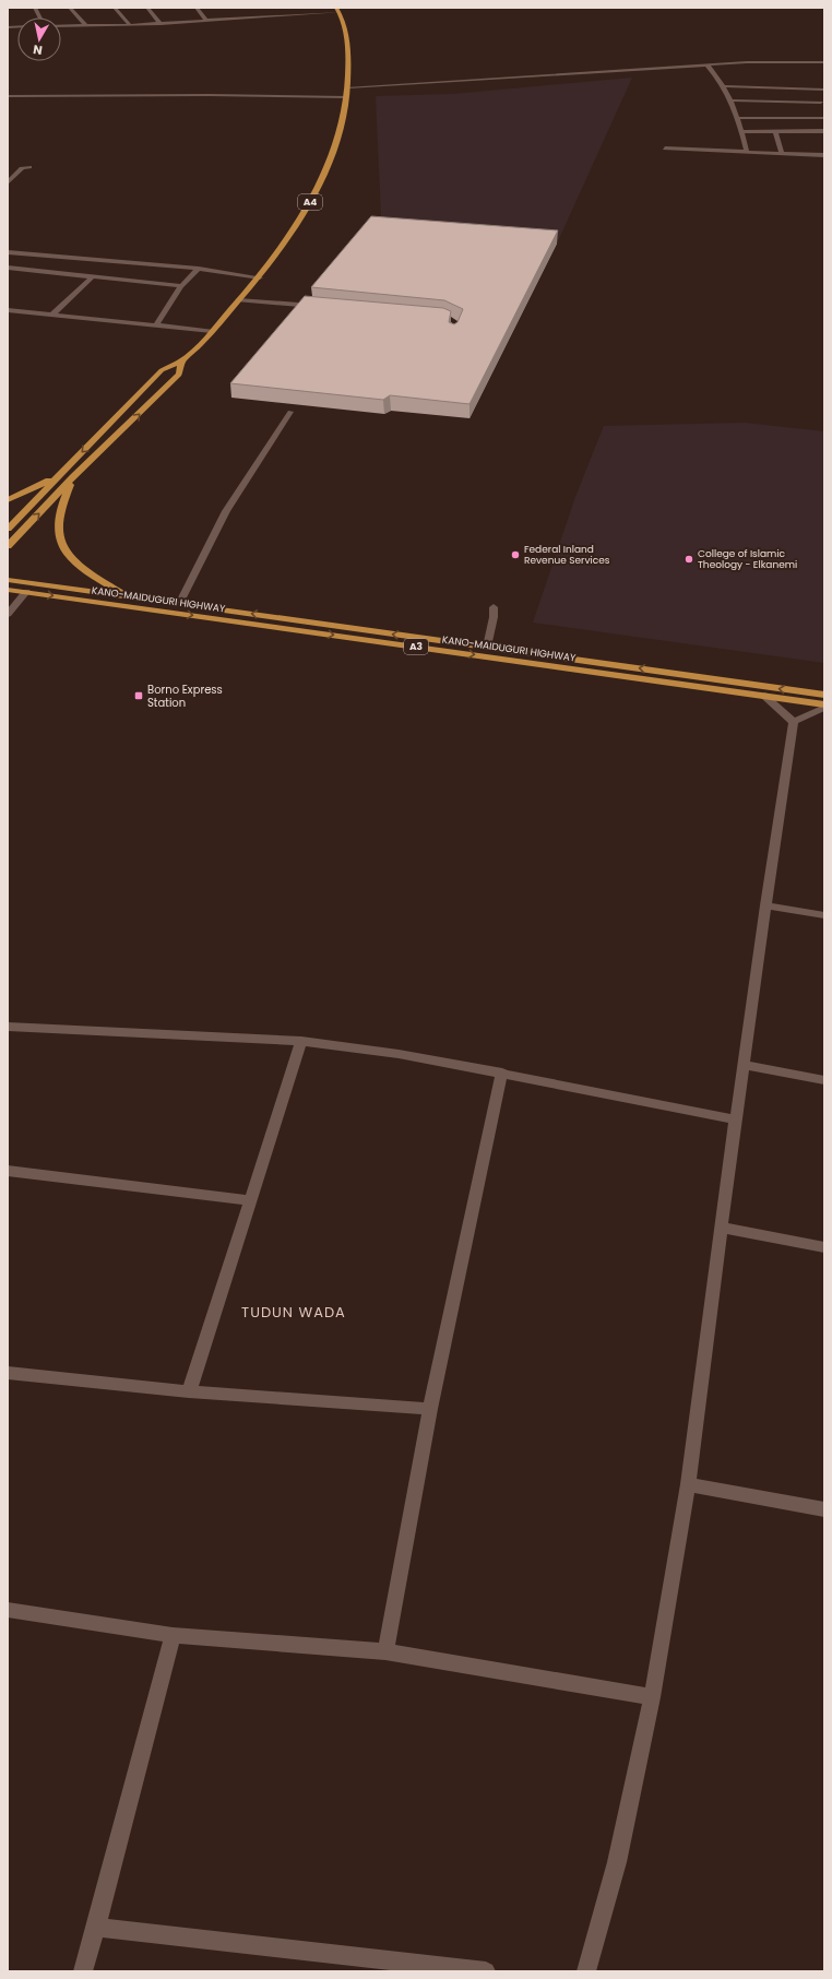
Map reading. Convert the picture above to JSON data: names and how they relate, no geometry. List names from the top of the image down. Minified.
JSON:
{"streets":{"highway":["A4","KANO-MAIDUGURI HIGHWAY","A3"]},"districts":["TUDUN WADA"],"places":{"other":["Federal Inland Revenue Services","College of Islamic Theology - Elkanemi"],"transit":["Borno Express Station"]},"north":"bottom"}
